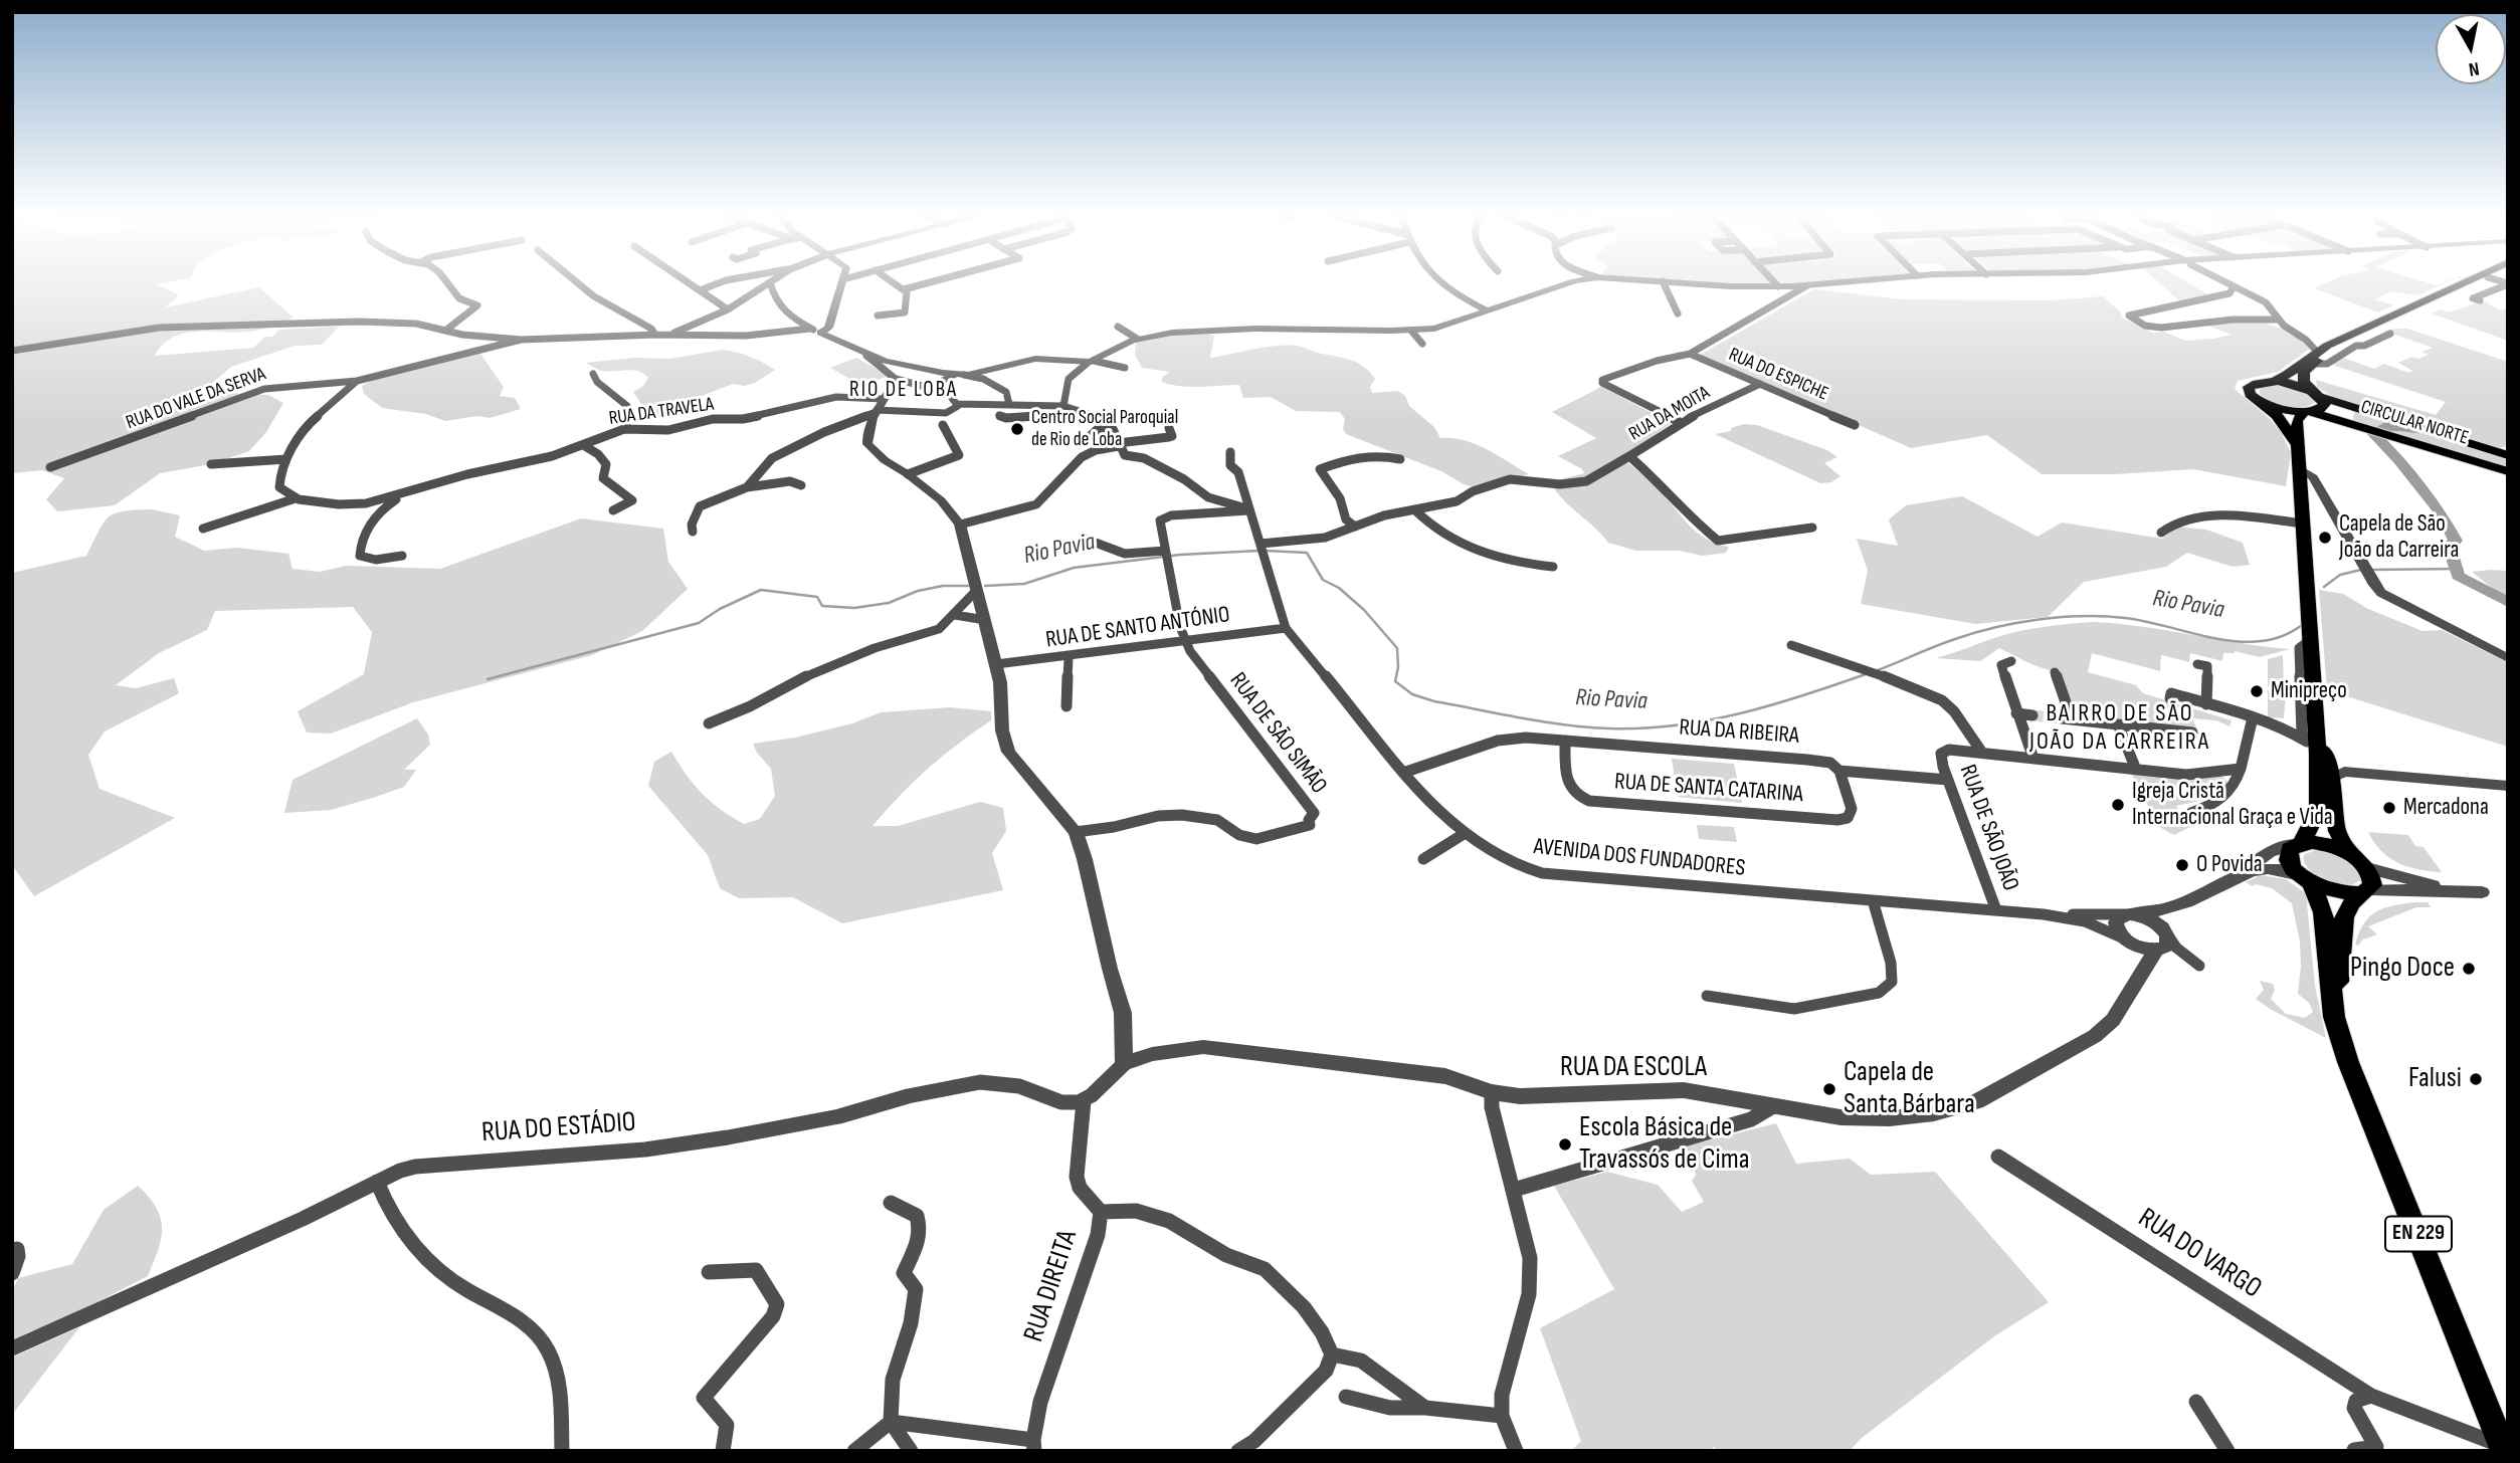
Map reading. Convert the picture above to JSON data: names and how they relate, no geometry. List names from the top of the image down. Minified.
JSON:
{"streets":{"main road":["CIRCULAR NORTE","EN 229"],"street":["RUA DO ESPICHE","RUA DO VALE DA SERVA","RUA DA TRAVELA","RUA DA MOITA","RUA DE SANTO ANTÓNIO","RUA DA RIBEIRA","RUA DE SÃO SIMÃO","RUA DE SANTA CATARINA","RUA DE SÃO JOÃO","AVENIDA DOS FUNDADORES","RUA DA ESCOLA","RUA DO ESTÁDIO","RUA DO VARGO","RUA DIREITA"]},"crossings":[["RUA DO ESPICHE","RUA DA MOITA"],["RUA DE SANTO ANTÓNIO","RUA DE SÃO SIMÃO"],["RUA DE SANTO ANTÓNIO","AVENIDA DOS FUNDADORES"],["RUA DA RIBEIRA","RUA DE SANTA CATARINA"],["RUA DA RIBEIRA","RUA DE SÃO JOÃO"],["RUA DA RIBEIRA","AVENIDA DOS FUNDADORES"],["RUA DE SÃO SIMÃO","AVENIDA DOS FUNDADORES"],["RUA DE SÃO JOÃO","AVENIDA DOS FUNDADORES"],["RUA DO ESTÁDIO","RUA DIREITA"],["EN 229","RUA DO VARGO"]],"districts":["RIO DE LOBA","BAIRRO DE SÃO JOÃO DA CARREIRA"],"water":["Rio Pavia"],"places":["Centro Social Paroquial de Rio de Loba","Capela de São João da Carreira","Minipreço","Igreja Cristã Internacional Graça e Vida","Mercadona","O Povida","Pingo Doce","Falusi","Capela de Santa Bárbara","Escola Básica de Travassós de Cima"],"north":"bottom"}
